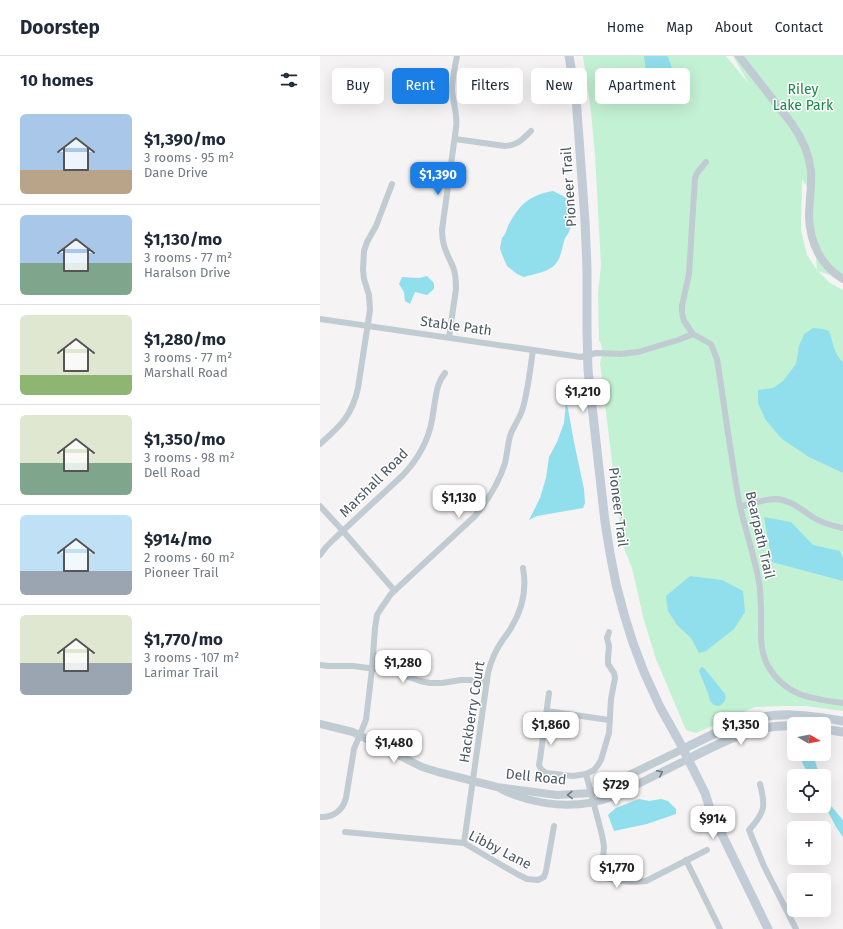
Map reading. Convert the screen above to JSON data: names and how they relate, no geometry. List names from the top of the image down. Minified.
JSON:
{"streets":{"main road":["Pioneer Trail","Dell Road"],"street":["Stable Path","Marshall Road","Bearpath Trail","Hackberry Court","Libby Lane"]},"crossings":[["Pioneer Trail","Stable Path"],["Pioneer Trail","Dell Road"],["Hackberry Court","Dell Road"],["Hackberry Court","Libby Lane"]],"parks":["Riley Lake Park"],"north":"right","page":{"header":"Doorstep","nav":["Home","Map","About","Contact"],"heading":"10 homes","chip":["Buy","Rent","Filters","New","Apartment"],"list":[{"name":"$1,390/mo","note":"3 rooms · 95 m² · Dane Drive"},{"name":"$1,130/mo","note":"3 rooms · 77 m² · Haralson Drive"},{"name":"$1,280/mo","note":"3 rooms · 77 m² · Marshall Road"},{"name":"$1,350/mo","note":"3 rooms · 98 m² · Dell Road"},{"name":"$914/mo","note":"2 rooms · 60 m² · Pioneer Trail"},{"name":"$1,770/mo","note":"3 rooms · 107 m² · Larimar Trail"}],"price":["$1,390","$1,210","$1,130","$1,280","$1,860","$1,350","$1,480","$729","$914","$1,770"],"map_buttons":["+","−"]}}
